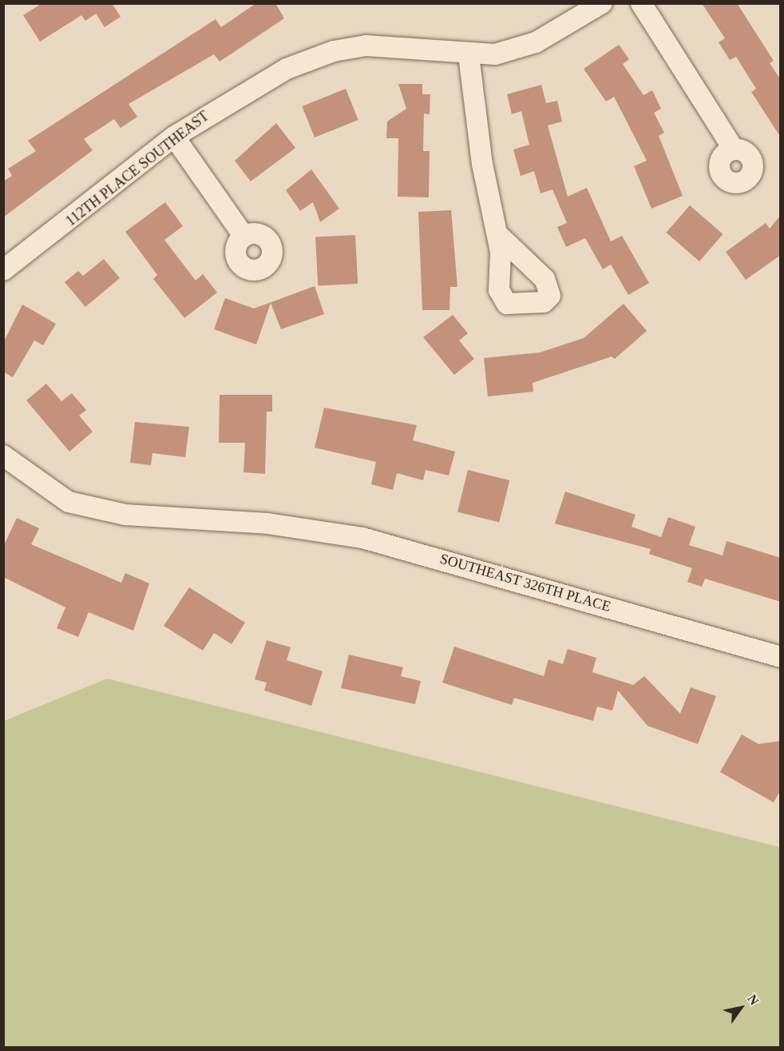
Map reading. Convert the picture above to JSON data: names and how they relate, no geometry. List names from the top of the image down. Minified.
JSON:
{"streets":{"street":["112TH PLACE SOUTHEAST","SOUTHEAST 326TH PLACE"]},"north":"top right"}
